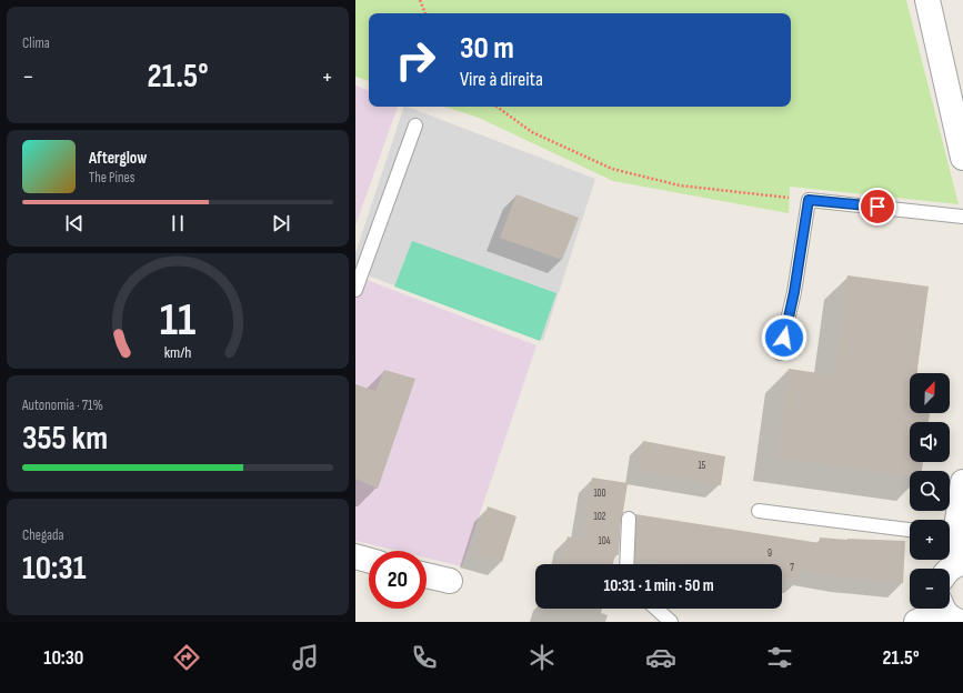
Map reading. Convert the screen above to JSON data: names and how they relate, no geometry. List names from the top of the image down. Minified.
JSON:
{"house_numbers":["15","100","102","104","9","7"],"north":"top right","page":{"tile":["Clima",["Autonomia · 71%","355 km"],["Chegada","10:31"]],"turn":["30 m","Vire à direita"],"heat":["−","21.5°","+"],"song":["Afterglow","The Pines"],"map_buttons":["+","−"],"limit":"20","trip":"10:31 · 1 min · 50 m","tabs":["10:30","21.5°"],"gauge":["11","km/h"]}}
